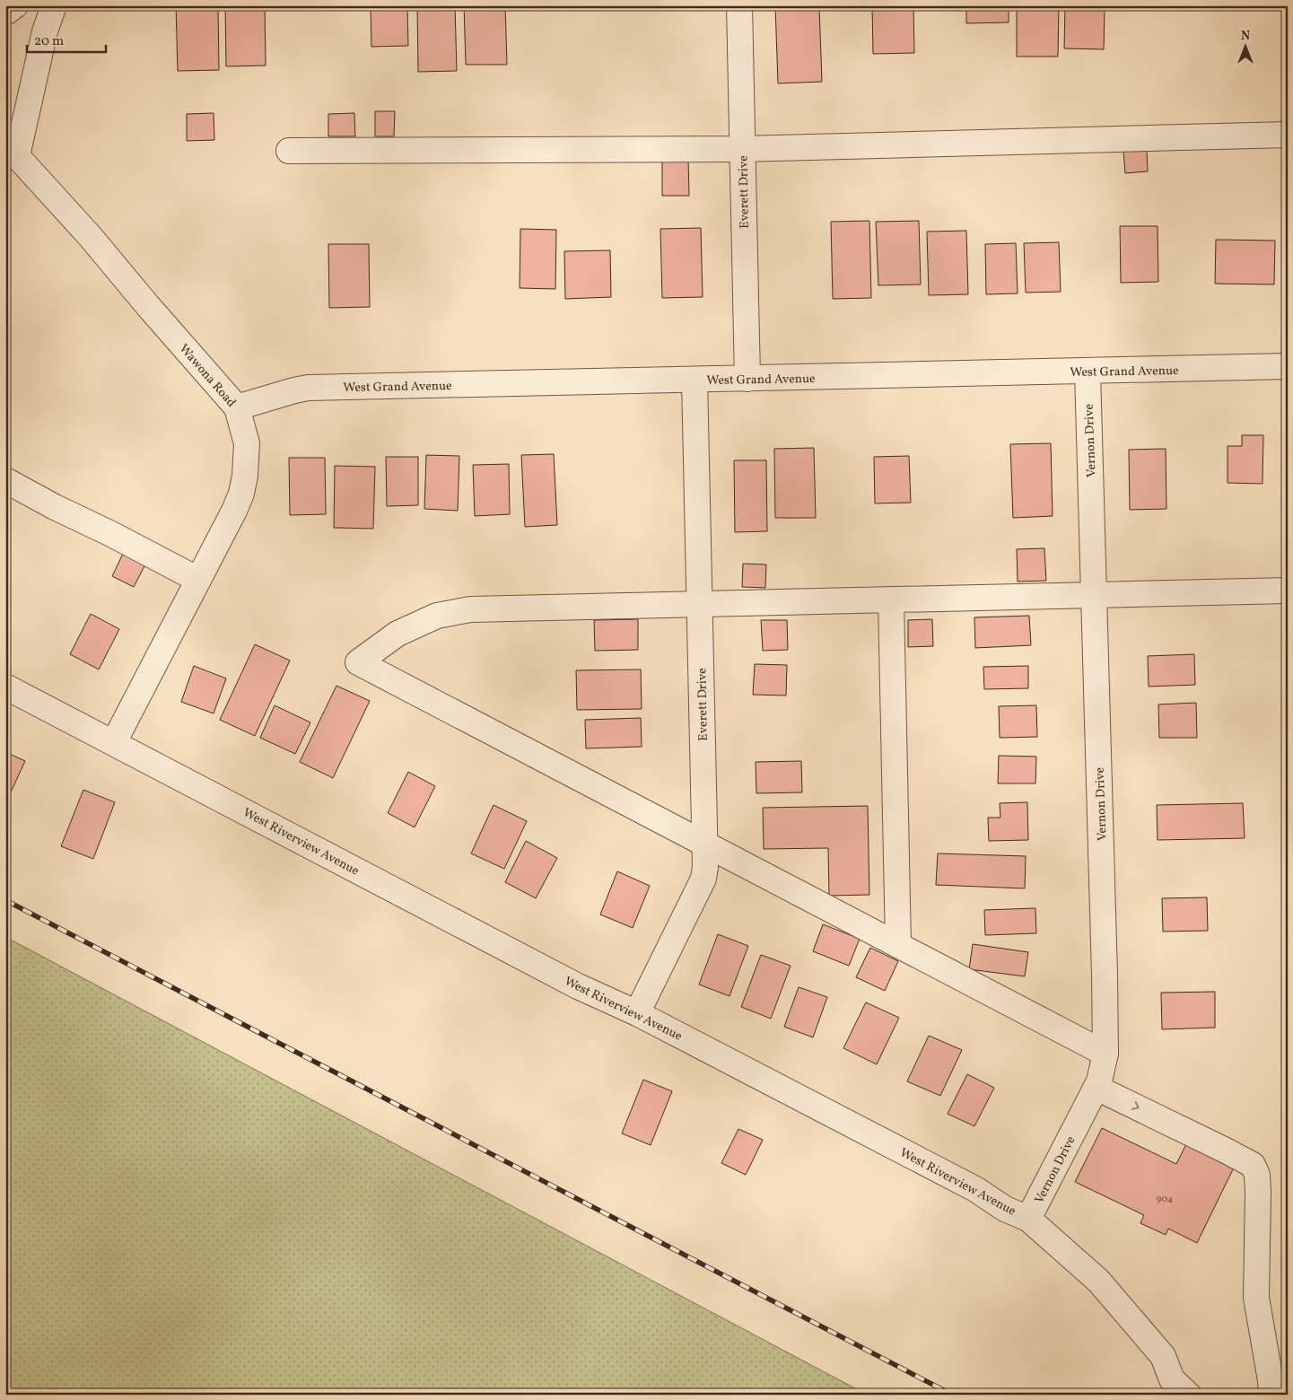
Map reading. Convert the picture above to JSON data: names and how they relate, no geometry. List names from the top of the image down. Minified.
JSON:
{"streets":{"street":["Everett Drive","West Grand Avenue","Wawona Road","Vernon Drive","West Riverview Avenue"]},"crossings":[["Everett Drive","West Grand Avenue"],["Everett Drive","West Riverview Avenue"],["West Grand Avenue","Wawona Road"],["West Grand Avenue","Vernon Drive"],["Wawona Road","West Riverview Avenue"],["Vernon Drive","West Riverview Avenue"]],"house_numbers":["904"],"scale_bar":"20 m","north":"top"}
